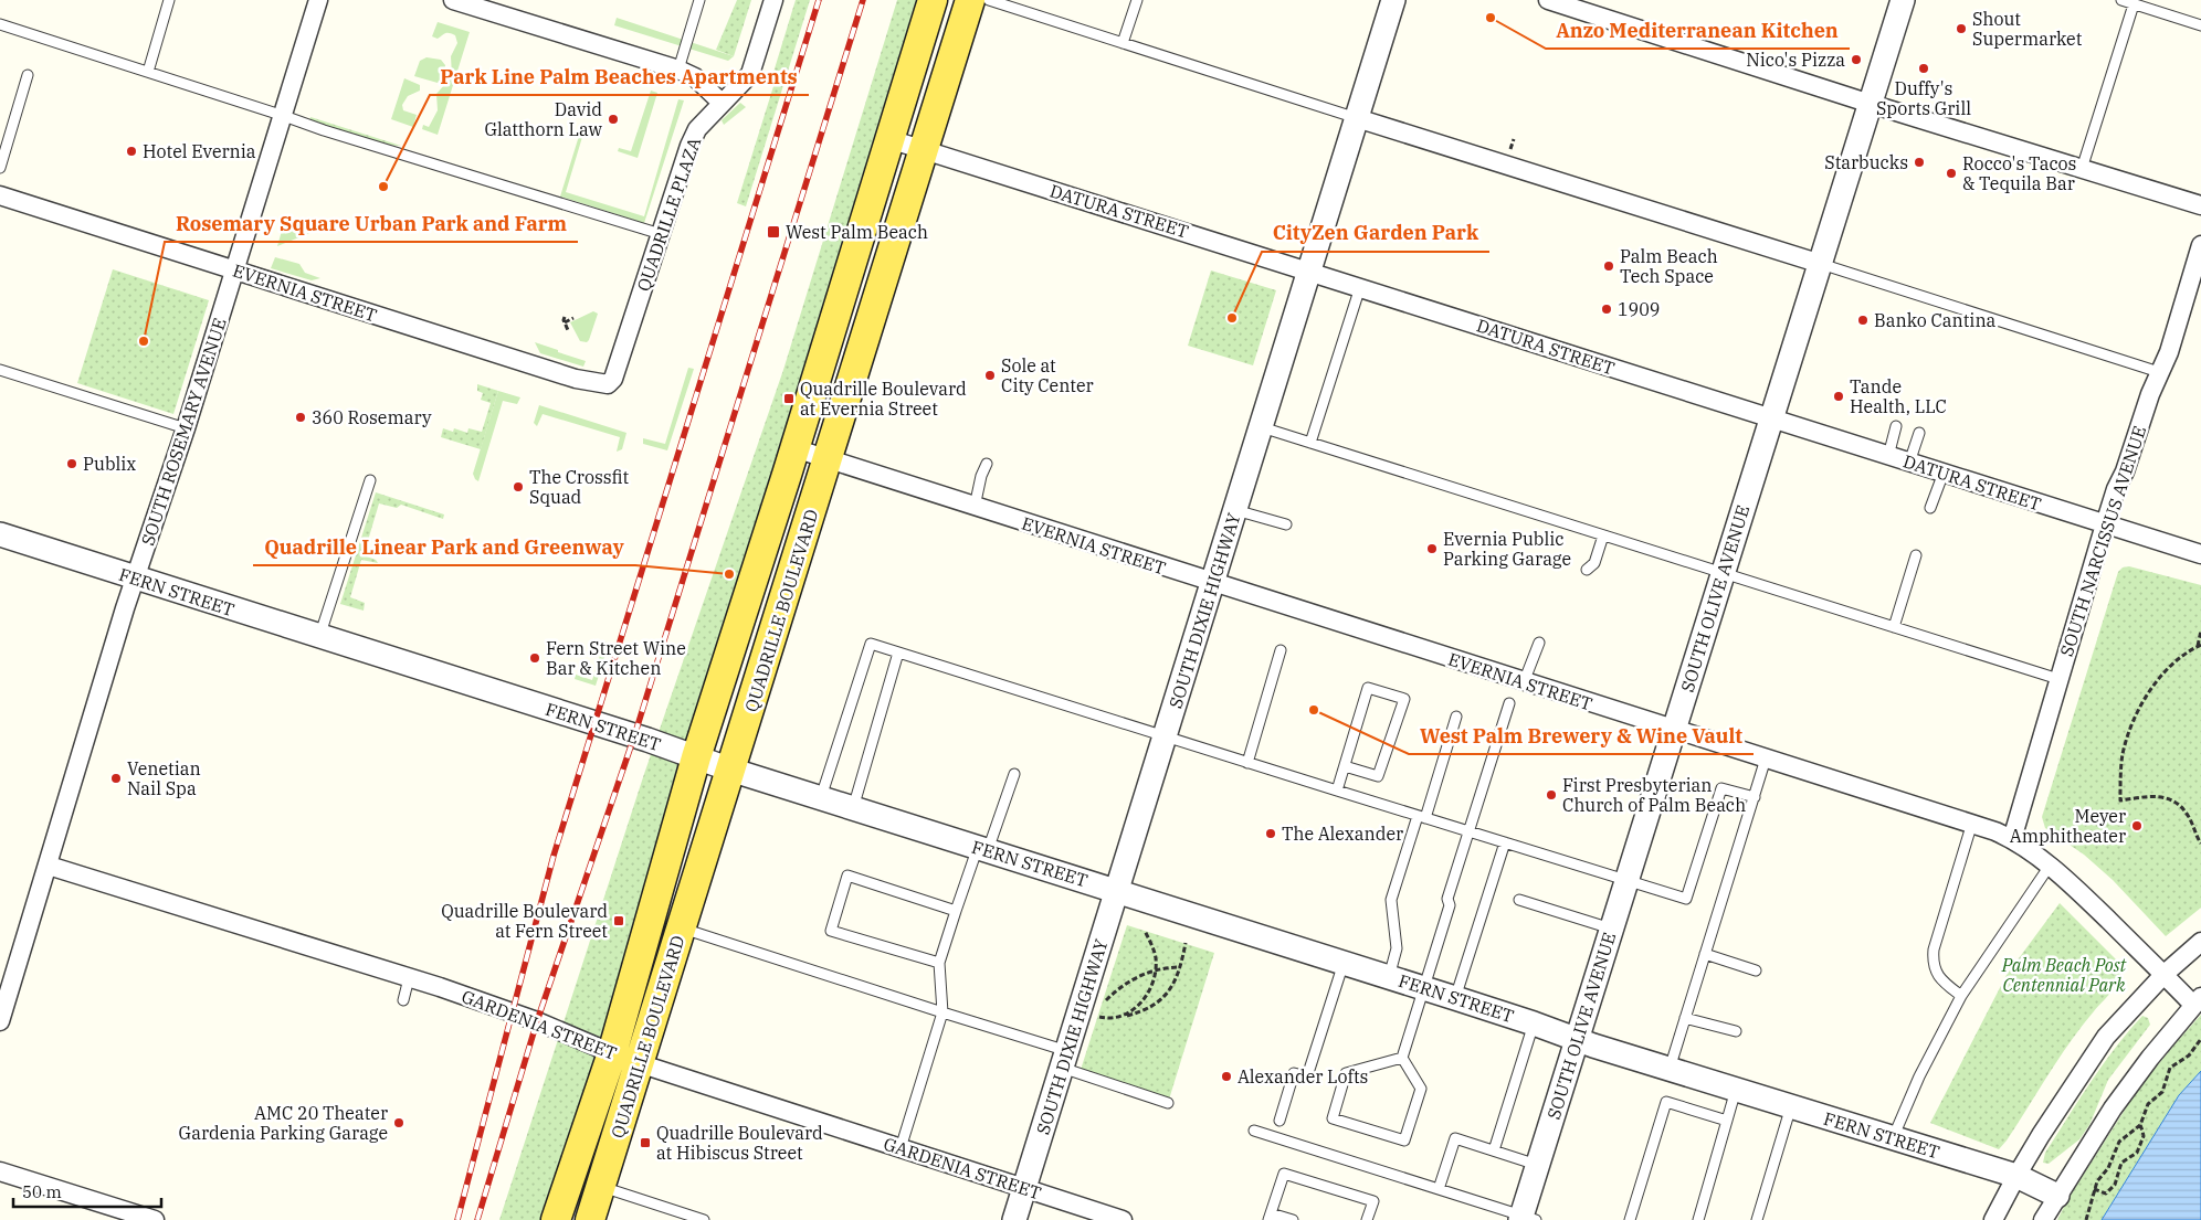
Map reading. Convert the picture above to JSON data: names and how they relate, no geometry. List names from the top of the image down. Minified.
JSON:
{"streets":{"main road":["QUADRILLE BOULEVARD"],"street":["DATURA STREET","QUADRILLE PLAZA","EVERNIA STREET","SOUTH ROSEMARY AVENUE","SOUTH NARCISSUS AVENUE","FERN STREET","SOUTH OLIVE AVENUE","SOUTH DIXIE HIGHWAY","GARDENIA STREET"]},"crossings":[["DATURA STREET","SOUTH NARCISSUS AVENUE"],["DATURA STREET","SOUTH OLIVE AVENUE"],["DATURA STREET","QUADRILLE BOULEVARD"],["DATURA STREET","SOUTH DIXIE HIGHWAY"],["QUADRILLE PLAZA","EVERNIA STREET"],["EVERNIA STREET","SOUTH ROSEMARY AVENUE"],["EVERNIA STREET","SOUTH NARCISSUS AVENUE"],["EVERNIA STREET","SOUTH OLIVE AVENUE"],["EVERNIA STREET","QUADRILLE BOULEVARD"],["EVERNIA STREET","SOUTH DIXIE HIGHWAY"],["SOUTH ROSEMARY AVENUE","FERN STREET"],["SOUTH ROSEMARY AVENUE","GARDENIA STREET"],["FERN STREET","SOUTH OLIVE AVENUE"],["FERN STREET","QUADRILLE BOULEVARD"],["FERN STREET","SOUTH DIXIE HIGHWAY"],["QUADRILLE BOULEVARD","GARDENIA STREET"],["SOUTH DIXIE HIGHWAY","GARDENIA STREET"]],"parks":["Palm Beach Post Centennial Park"],"places":{"other":["Anzo Mediterranean Kitchen","Shout Supermarket","Nico's Pizza","Duffy's Sports Grill","David Glatthorn Law","Hotel Evernia","Starbucks","Rocco's Tacos & Tequila Bar","Park Line Palm Beaches Apartments","Palm Beach Tech Space","1909","CityZen Garden Park","Banko Cantina","Rosemary Square Urban Park and Farm","Sole at City Center","Tande Health, LLC","360 Rosemary","Publix","The Crossfit Squad","Evernia Public Parking Garage","Quadrille Linear Park and Greenway","Fern Street Wine Bar & Kitchen","West Palm Brewery & Wine Vault","Venetian Nail Spa","First Presbyterian Church of Palm Beach","Meyer Amphitheater","The Alexander","Alexander Lofts","AMC 20 Theater Gardenia Parking Garage"],"transit":["West Palm Beach","Quadrille Boulevard at Evernia Street","Quadrille Boulevard at Fern Street","Quadrille Boulevard at Hibiscus Street"]},"scale_bar":"50 m"}
